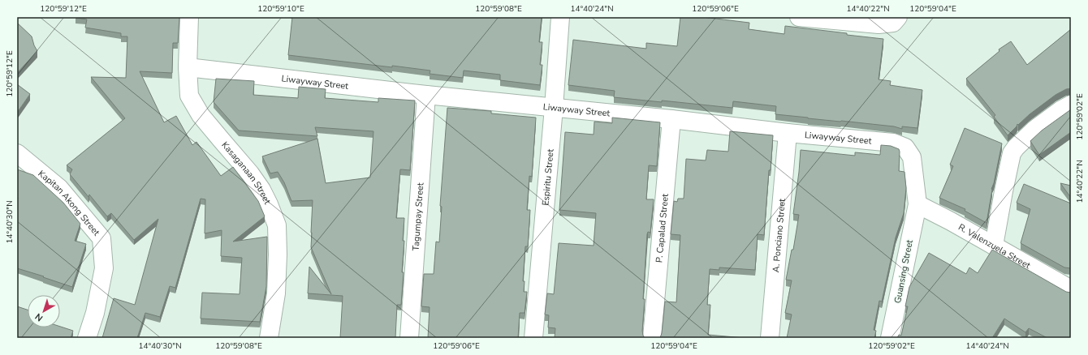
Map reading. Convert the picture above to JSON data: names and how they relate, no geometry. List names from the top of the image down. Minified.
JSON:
{"streets":{"street":["Liwayway Street","Kasaganaan Street","Espiritu Street","Kapitan Akong Street","Tagumpay Street","P. Capalad Street","A. Ponciano Street","R. Valenzuela Street","Guansing Street"]},"crossings":[["Liwayway Street","Kasaganaan Street"],["Liwayway Street","Espiritu Street"],["Liwayway Street","Tagumpay Street"],["Liwayway Street","P. Capalad Street"],["Liwayway Street","A. Ponciano Street"],["Liwayway Street","R. Valenzuela Street"],["Liwayway Street","Guansing Street"],["R. Valenzuela Street","Guansing Street"]],"north":"bottom left","coordinates":["120°59'12\"E","120°59'10\"E","120°59'08\"E","14°40'24\"N","120°59'06\"E","14°40'22\"N","120°59'04\"E","120°59'02\"E","14°40'30\"N"]}
